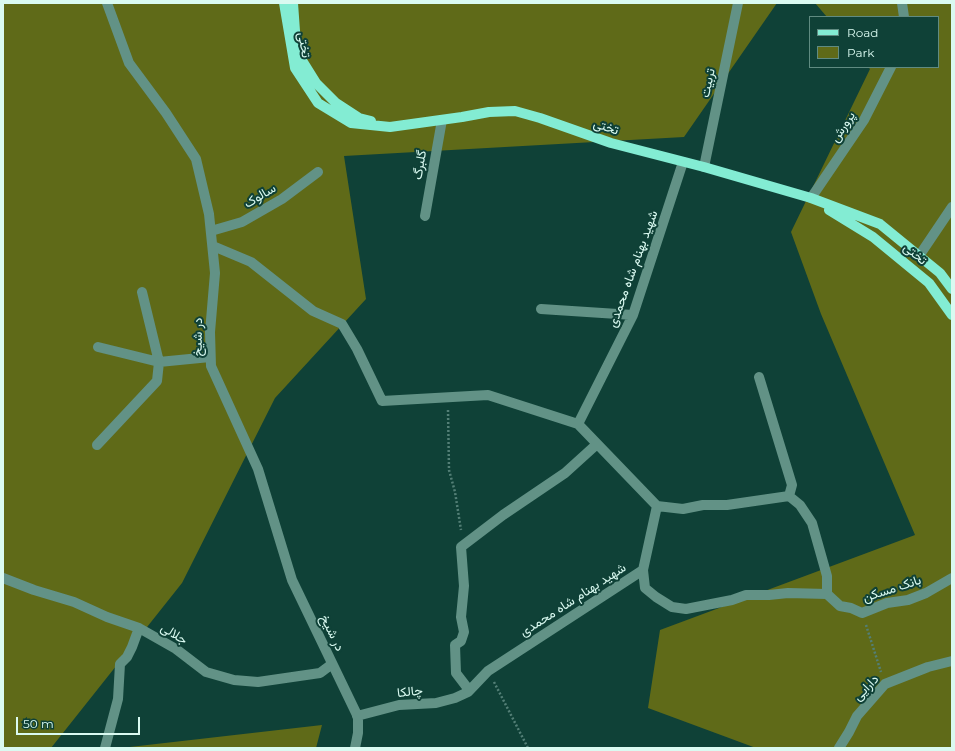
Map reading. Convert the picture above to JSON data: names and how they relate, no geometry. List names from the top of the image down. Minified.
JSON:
{"streets":{"main road":["تختی"],"street":["تربیت","پرورش","گلبرگ","سالوک","شهید بهنام شاه محمدی","در شیخ","بانک مسکن","جلالی","دارایی","چالکا"]},"crossings":[["تختی","تربیت"],["تختی","پرورش"],["تختی","گلبرگ"],["تختی","شهید بهنام شاه محمدی"],["سالوک","در شیخ"],["شهید بهنام شاه محمدی","چالکا"],["در شیخ","جلالی"],["در شیخ","چالکا"]],"legend":["Road","Park"],"scale_bar":"50 m"}
